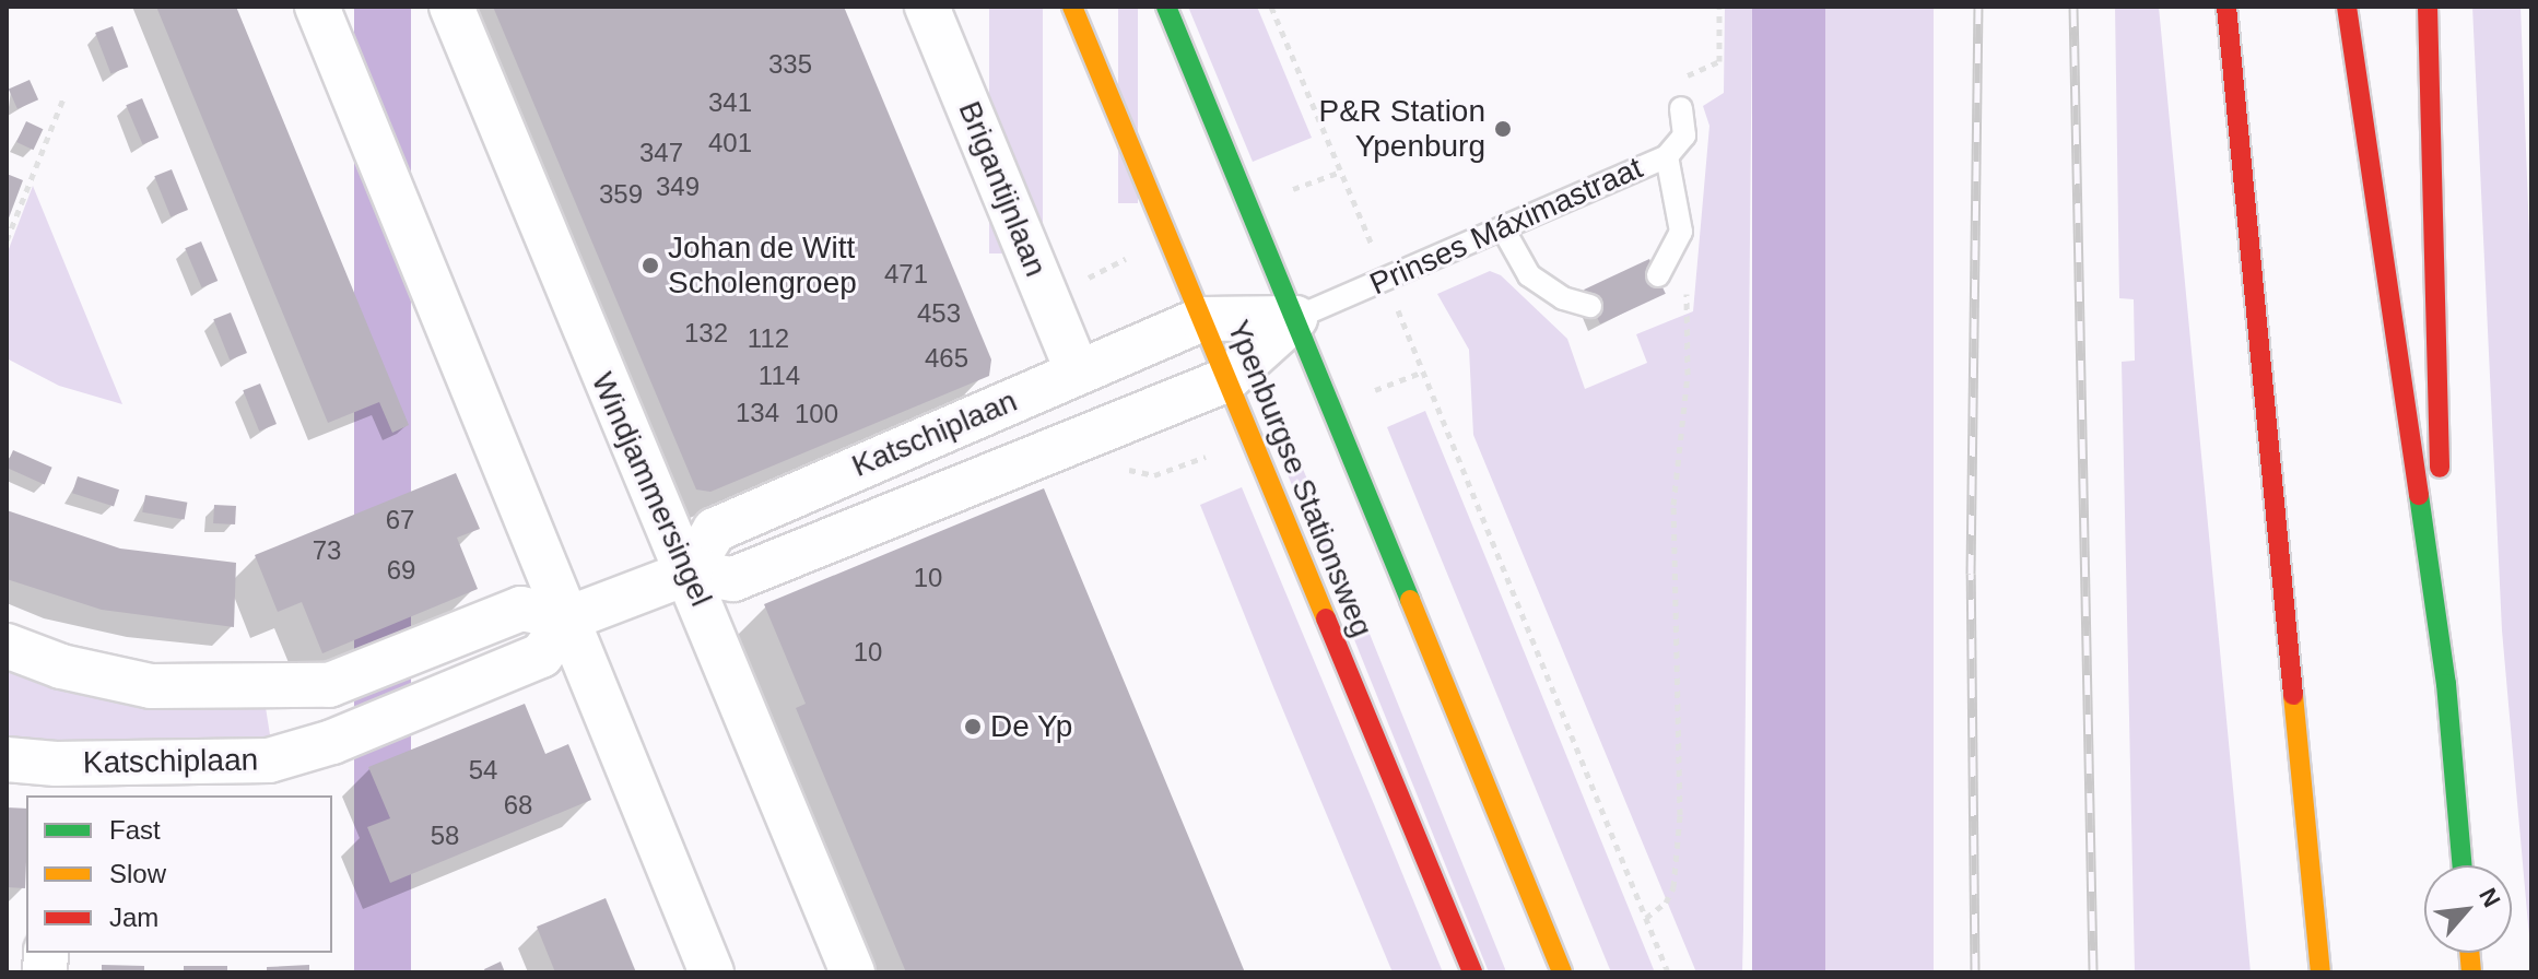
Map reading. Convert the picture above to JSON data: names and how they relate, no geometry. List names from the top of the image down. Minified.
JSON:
{"streets":{"main road":["Ypenburgse Stationsweg"],"street":["Brigantijnlaan","Katschiplaan","Windjammersingel"],"lane":["Prinses Máximastraat"]},"crossings":[["Brigantijnlaan","Katschiplaan"],["Prinses Máximastraat","Ypenburgse Stationsweg"],["Katschiplaan","Ypenburgse Stationsweg"],["Katschiplaan","Windjammersingel"]],"places":["P&R Station Ypenburg","Johan de Witt Scholengroep","De Yp"],"house_numbers":["335","341","401","347","349","359","471","453","132","112","465","114","134","100","67","73","69","10","10","54","68","58"],"legend":["Fast","Slow","Jam"],"north":"top right"}
